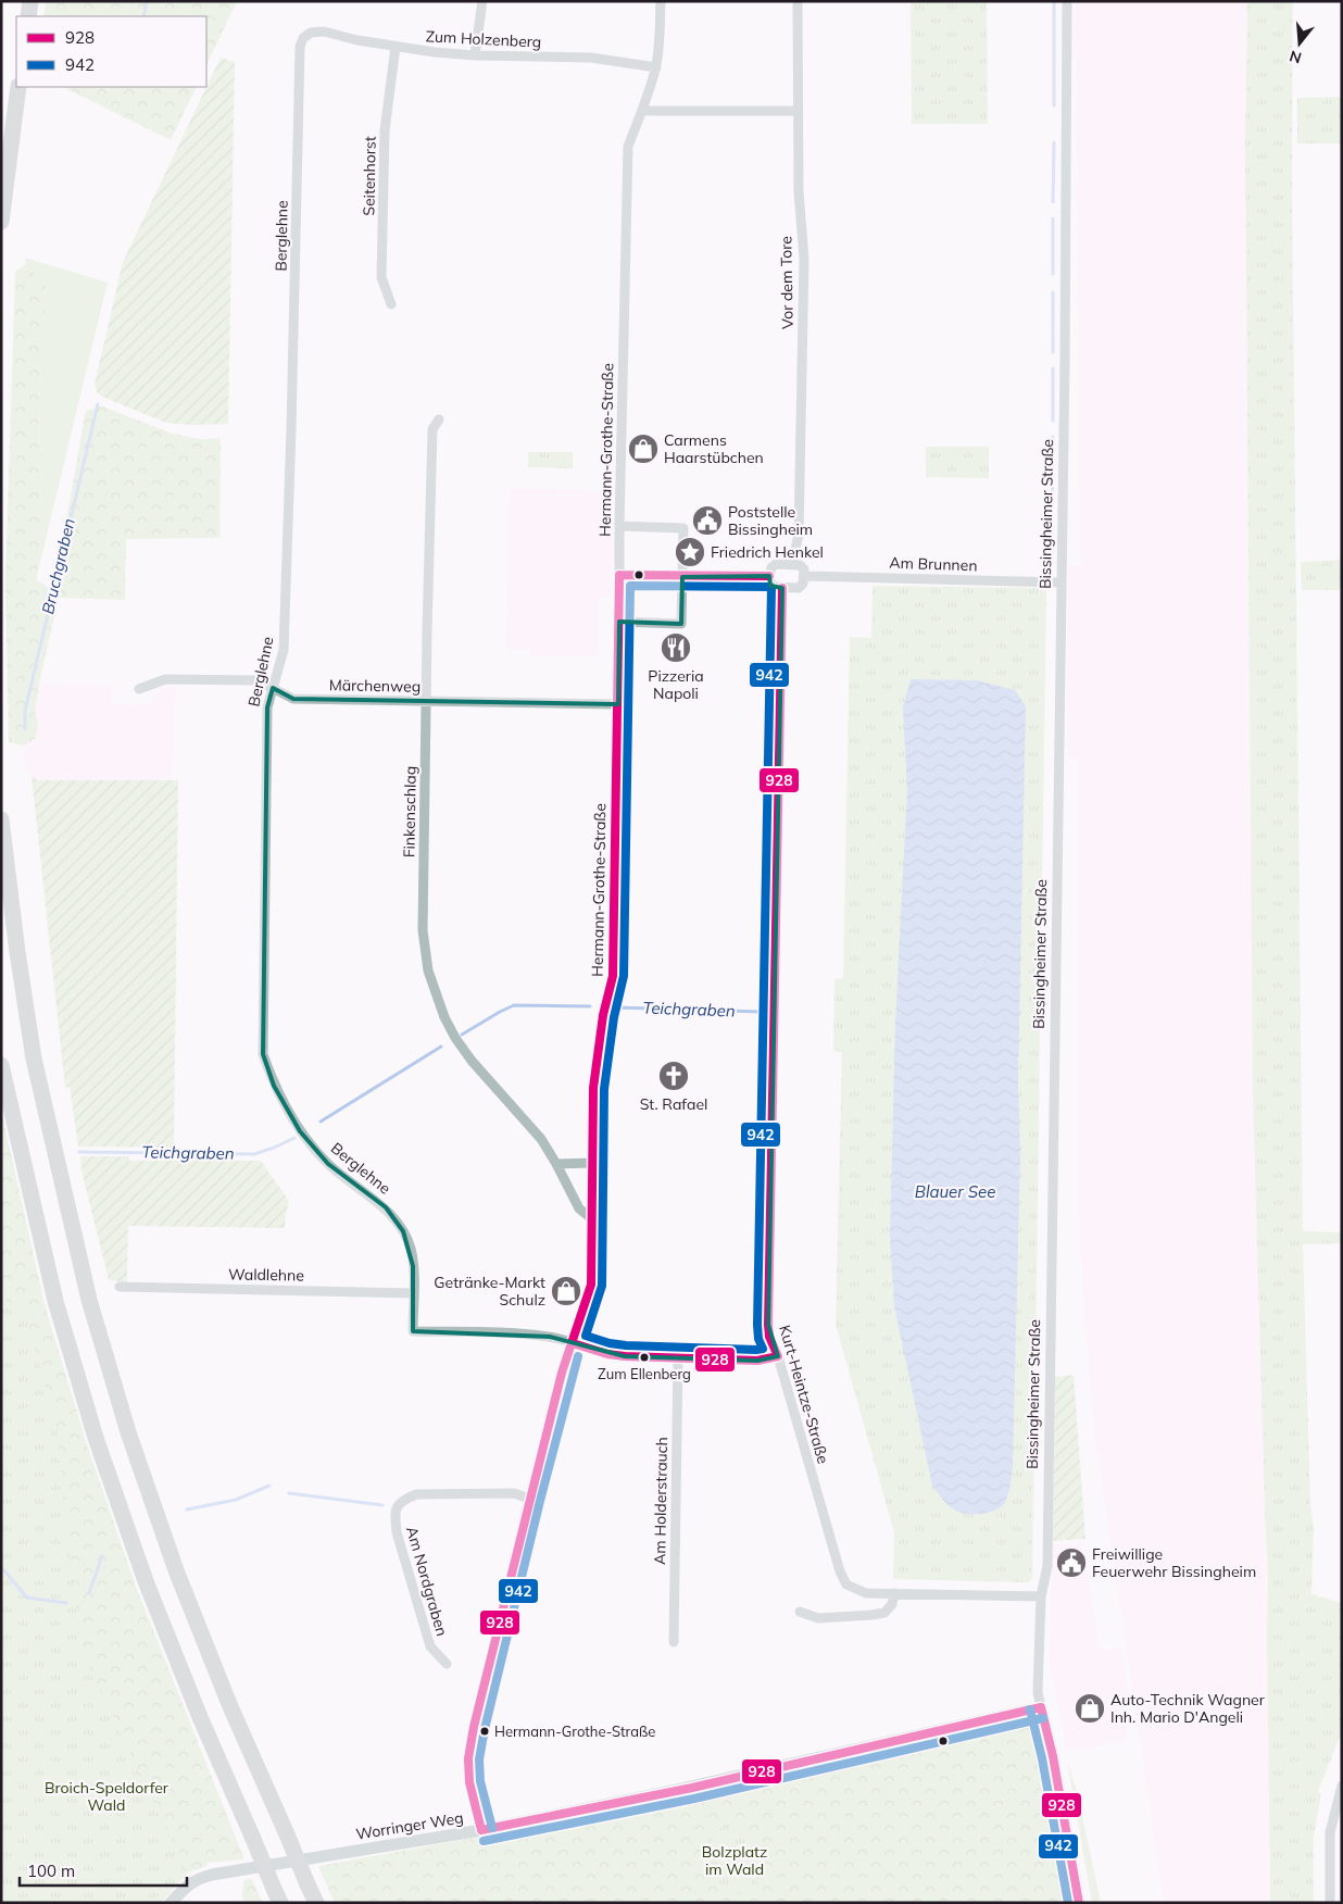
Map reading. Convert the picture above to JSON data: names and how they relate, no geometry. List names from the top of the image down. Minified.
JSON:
{"streets":{"street":["Zum Holzenberg","Seitenhorst","Berglehne","Vor dem Tore","Hermann-Grothe-Straße","Bissingheimer Straße","Am Brunnen","Märchenweg","Finkenschlag","Waldlehne","Kurt-Heintze-Straße","Am Holderstrauch","Am Nordgraben","Worringer Weg"]},"crossings":[["Zum Holzenberg","Seitenhorst"],["Zum Holzenberg","Berglehne"],["Zum Holzenberg","Hermann-Grothe-Straße"],["Berglehne","Hermann-Grothe-Straße"],["Berglehne","Märchenweg"],["Berglehne","Waldlehne"],["Vor dem Tore","Am Brunnen"],["Vor dem Tore","Kurt-Heintze-Straße"],["Hermann-Grothe-Straße","Märchenweg"],["Hermann-Grothe-Straße","Finkenschlag"],["Hermann-Grothe-Straße","Am Nordgraben"],["Hermann-Grothe-Straße","Worringer Weg"],["Bissingheimer Straße","Am Brunnen"],["Bissingheimer Straße","Worringer Weg"],["Am Brunnen","Kurt-Heintze-Straße"],["Märchenweg","Finkenschlag"]],"water":["Bruchgraben","Teichgraben","Blauer See"],"parks":["Broich-Speldorfer Wald","Bolzplatz im Wald"],"places":{"shop":["Carmens Haarstübchen","Getränke-Markt Schulz","Auto-Technik Wagner Inh. Mario D'Angeli"],"public building":["Poststelle Bissingheim","Freiwillige Feuerwehr Bissingheim"],"place":["Friedrich Henkel"],"restaurant":["Pizzeria Napoli"],"church":["St. Rafael"],"other":["Zum Ellenberg","Hermann-Grothe-Straße"]},"lines":["transit line 928","transit line 942"],"legend":["928","942"],"scale_bar":"100 m","north":"bottom"}
